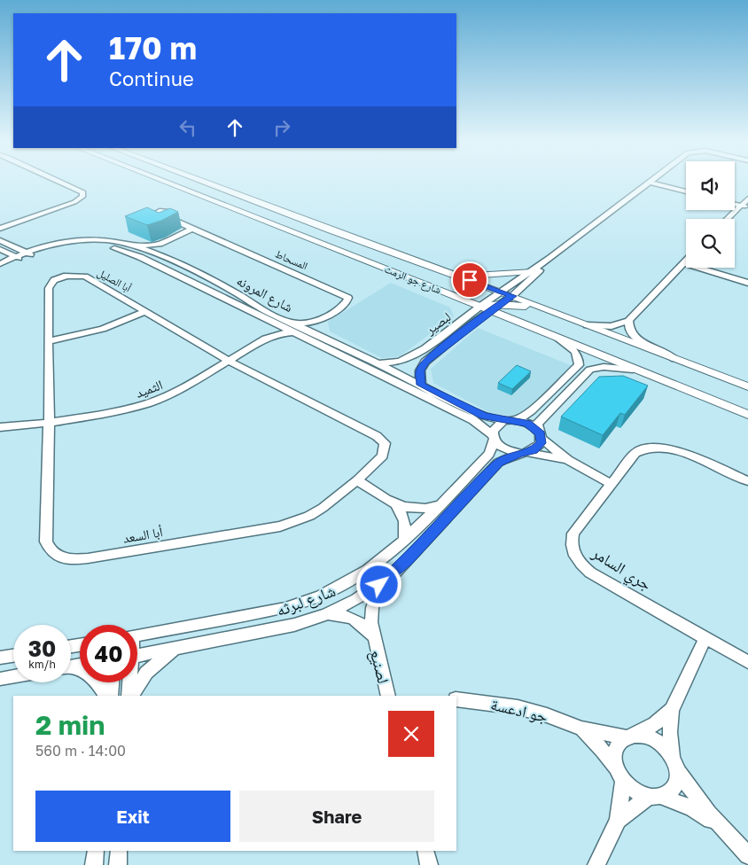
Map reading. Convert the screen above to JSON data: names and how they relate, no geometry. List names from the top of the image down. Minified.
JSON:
{"streets":{"main road":["شارع جو الرمث"],"street":["المسحاط","أبا الصليل","شارع المرونه","لبصير","الثميد","أبا السعد","جري السامر","شارع لبرثه","لصنيع","جو ادعسة"]},"crossings":[["المسحاط","شارع المرونه"],["المسحاط","الثميد"],["شارع جو الرمث","لبصير"],["أبا الصليل","الثميد"],["أبا الصليل","أبا السعد"],["شارع المرونه","لبصير"],["شارع المرونه","الثميد"],["شارع المرونه","شارع لبرثه"],["الثميد","أبا السعد"],["شارع لبرثه","لصنيع"]],"page":{"turn":["170 m","Continue"],"speed":"30 km/h","limit":"40","heading":["2 min","560 m · 14:00"],"buttons":["Exit","Share"]}}
